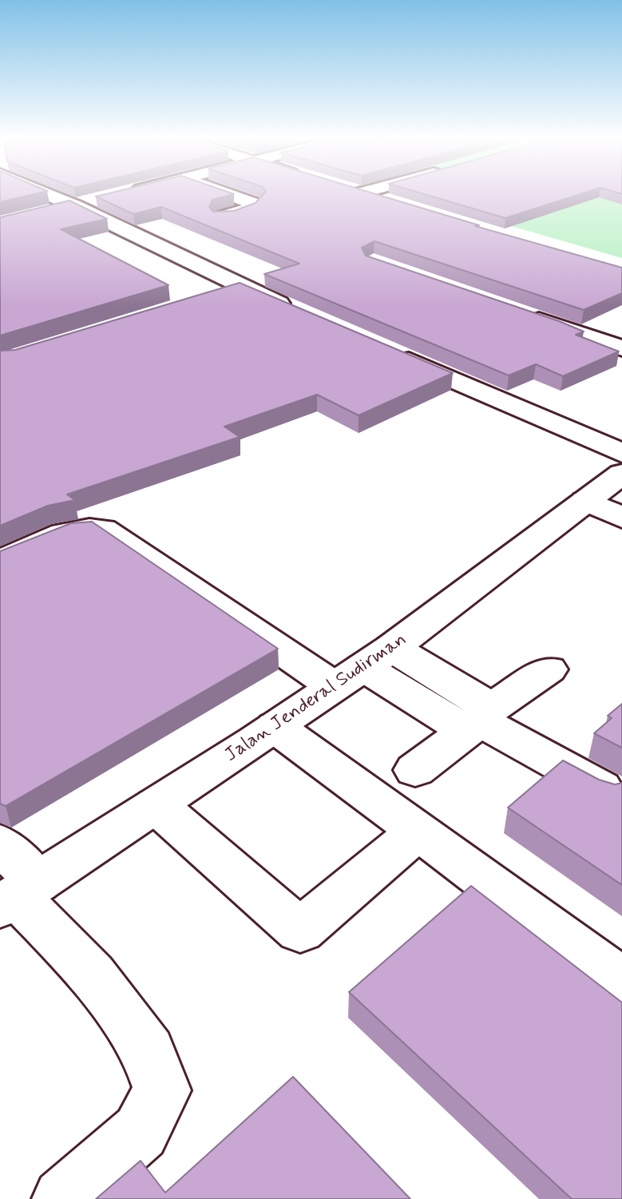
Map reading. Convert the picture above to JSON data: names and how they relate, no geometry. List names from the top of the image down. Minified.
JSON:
{"streets":{"street":["Jalan Jenderal Sudirman"]}}
